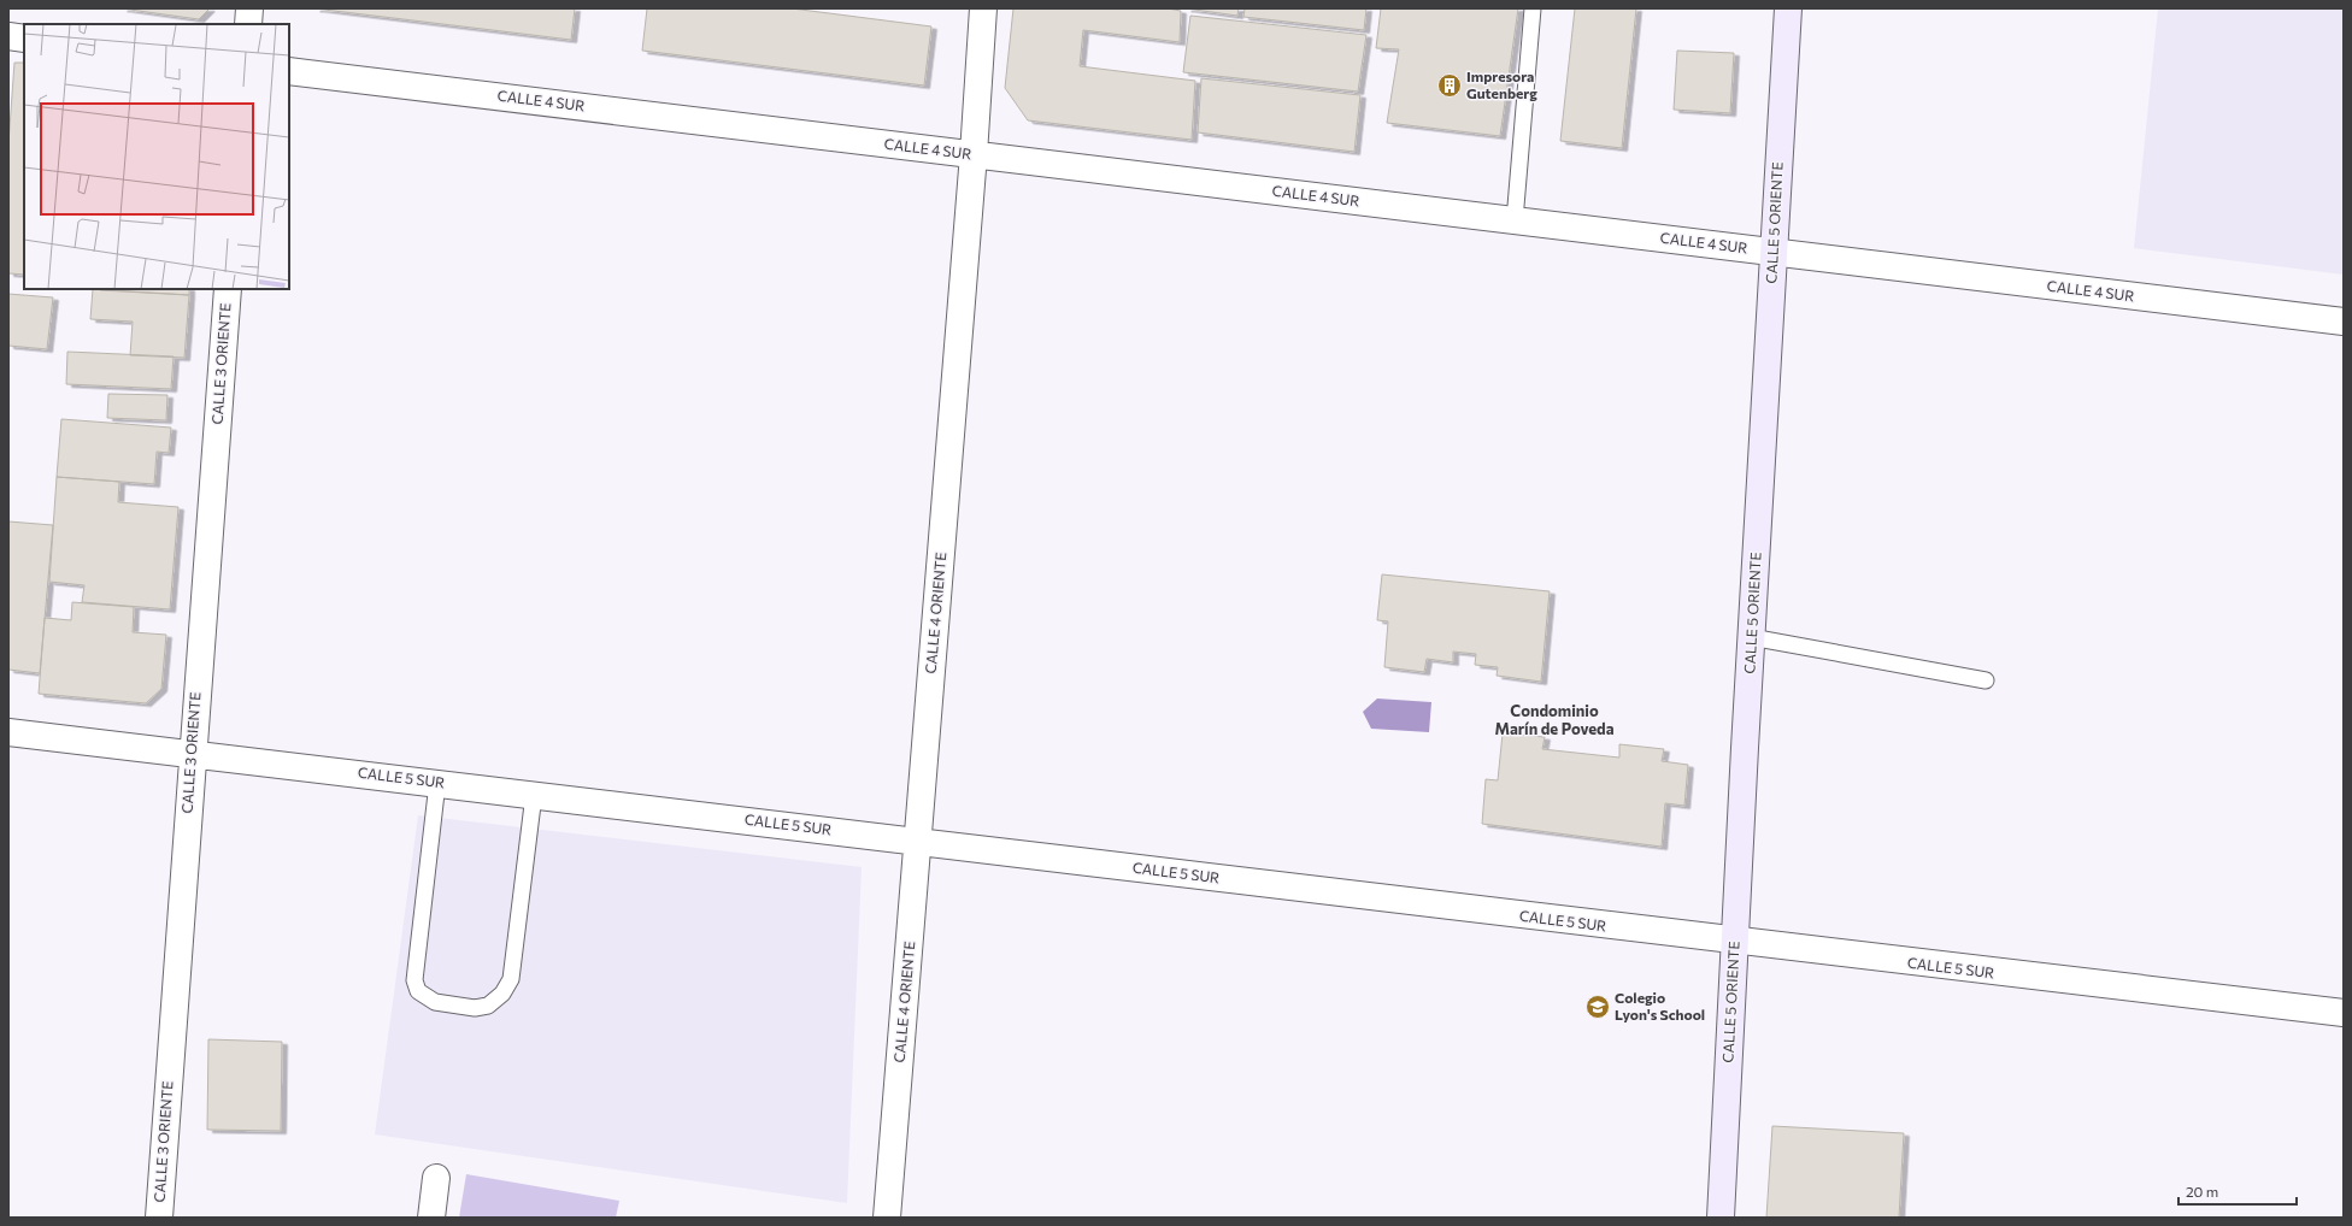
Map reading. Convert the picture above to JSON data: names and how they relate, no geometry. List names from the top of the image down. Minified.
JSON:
{"streets":{"street":["CALLE 4 SUR","CALLE 5 ORIENTE","CALLE 3 ORIENTE","CALLE 4 ORIENTE","CALLE 5 SUR"]},"crossings":[["CALLE 4 SUR","CALLE 5 ORIENTE"],["CALLE 4 SUR","CALLE 4 ORIENTE"],["CALLE 5 ORIENTE","CALLE 5 SUR"],["CALLE 3 ORIENTE","CALLE 5 SUR"],["CALLE 4 ORIENTE","CALLE 5 SUR"]],"districts":["Condominio Marín de Poveda"],"places":{"building":["Impresora Gutenberg"],"school or university":["Colegio Lyon's School"]},"scale_bar":"20 m"}
